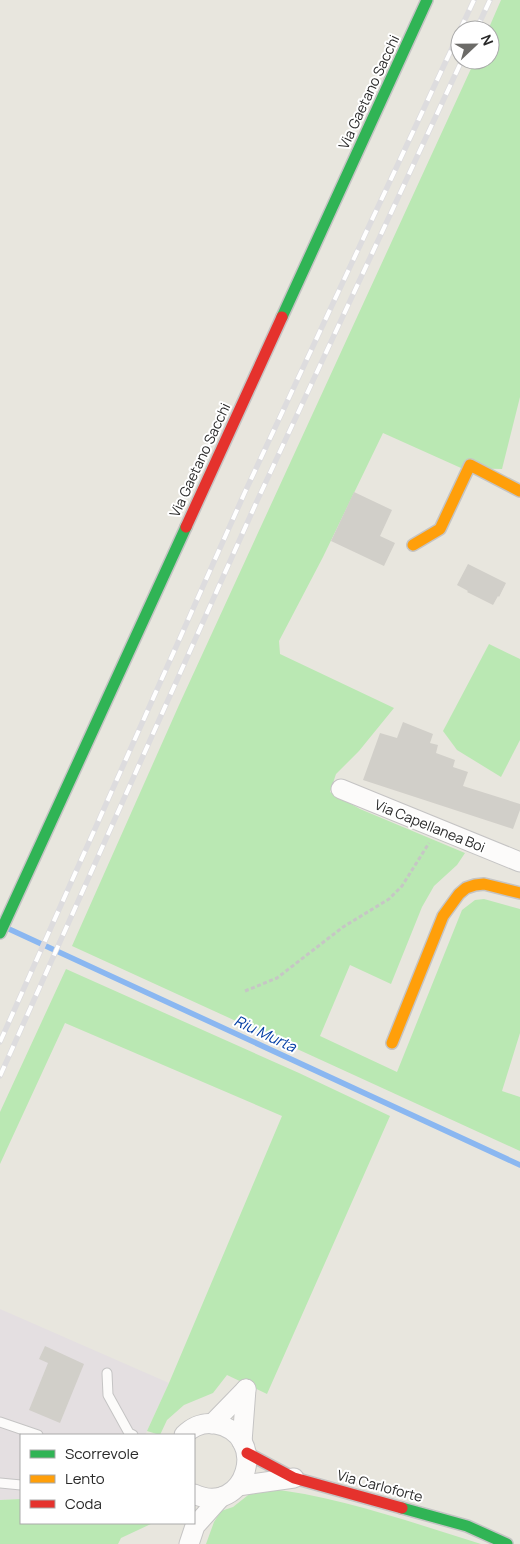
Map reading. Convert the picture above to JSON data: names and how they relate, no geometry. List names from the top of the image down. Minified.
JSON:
{"streets":{"street":["Via Gaetano Sacchi","Via Capellanea Boi","Via Carloforte"]},"water":["Riu Murta"],"legend":["Scorrevole","Lento","Coda"],"north":"right"}
